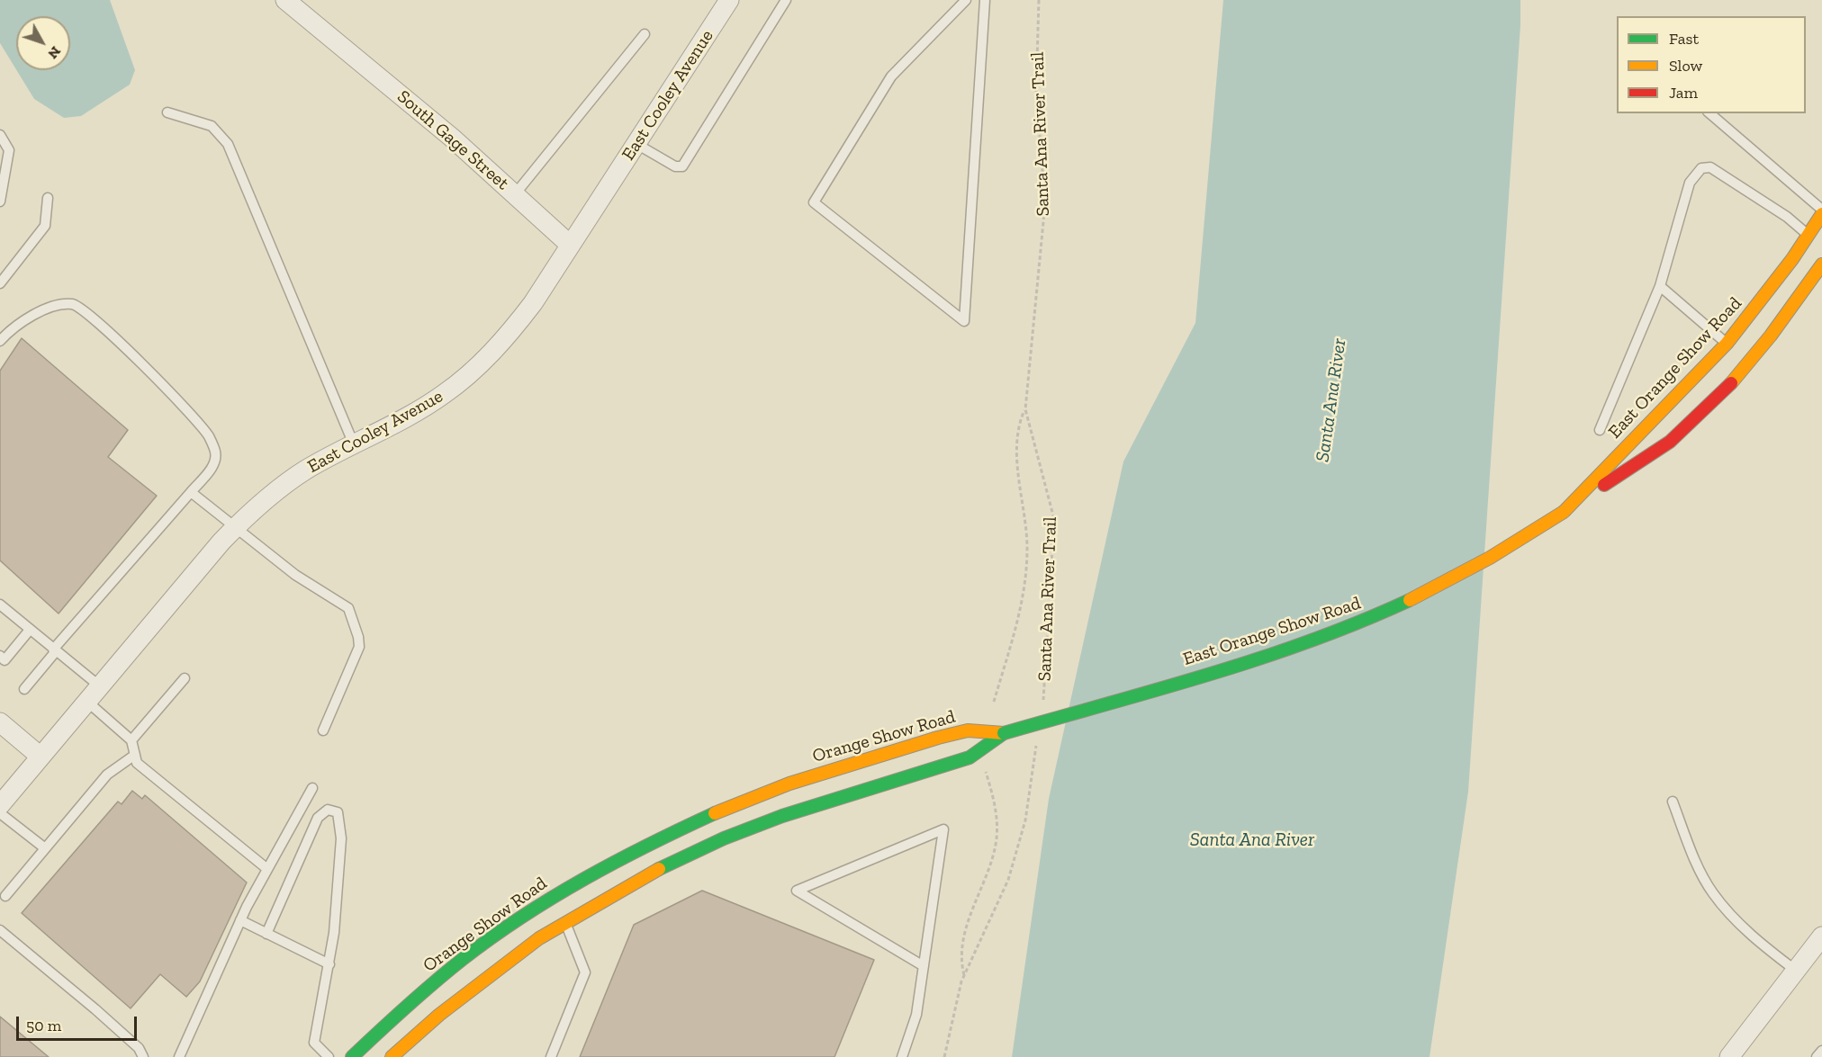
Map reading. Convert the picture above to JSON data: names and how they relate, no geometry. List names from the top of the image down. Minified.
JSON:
{"streets":{"main road":["East Orange Show Road","Orange Show Road"],"street":["East Cooley Avenue","South Gage Street"],"path":["Santa Ana River Trail"]},"crossings":[["East Cooley Avenue","South Gage Street"],["East Orange Show Road","Orange Show Road"]],"water":["Santa Ana River"],"legend":["Fast","Slow","Jam"],"scale_bar":"50 m","north":"bottom right"}
